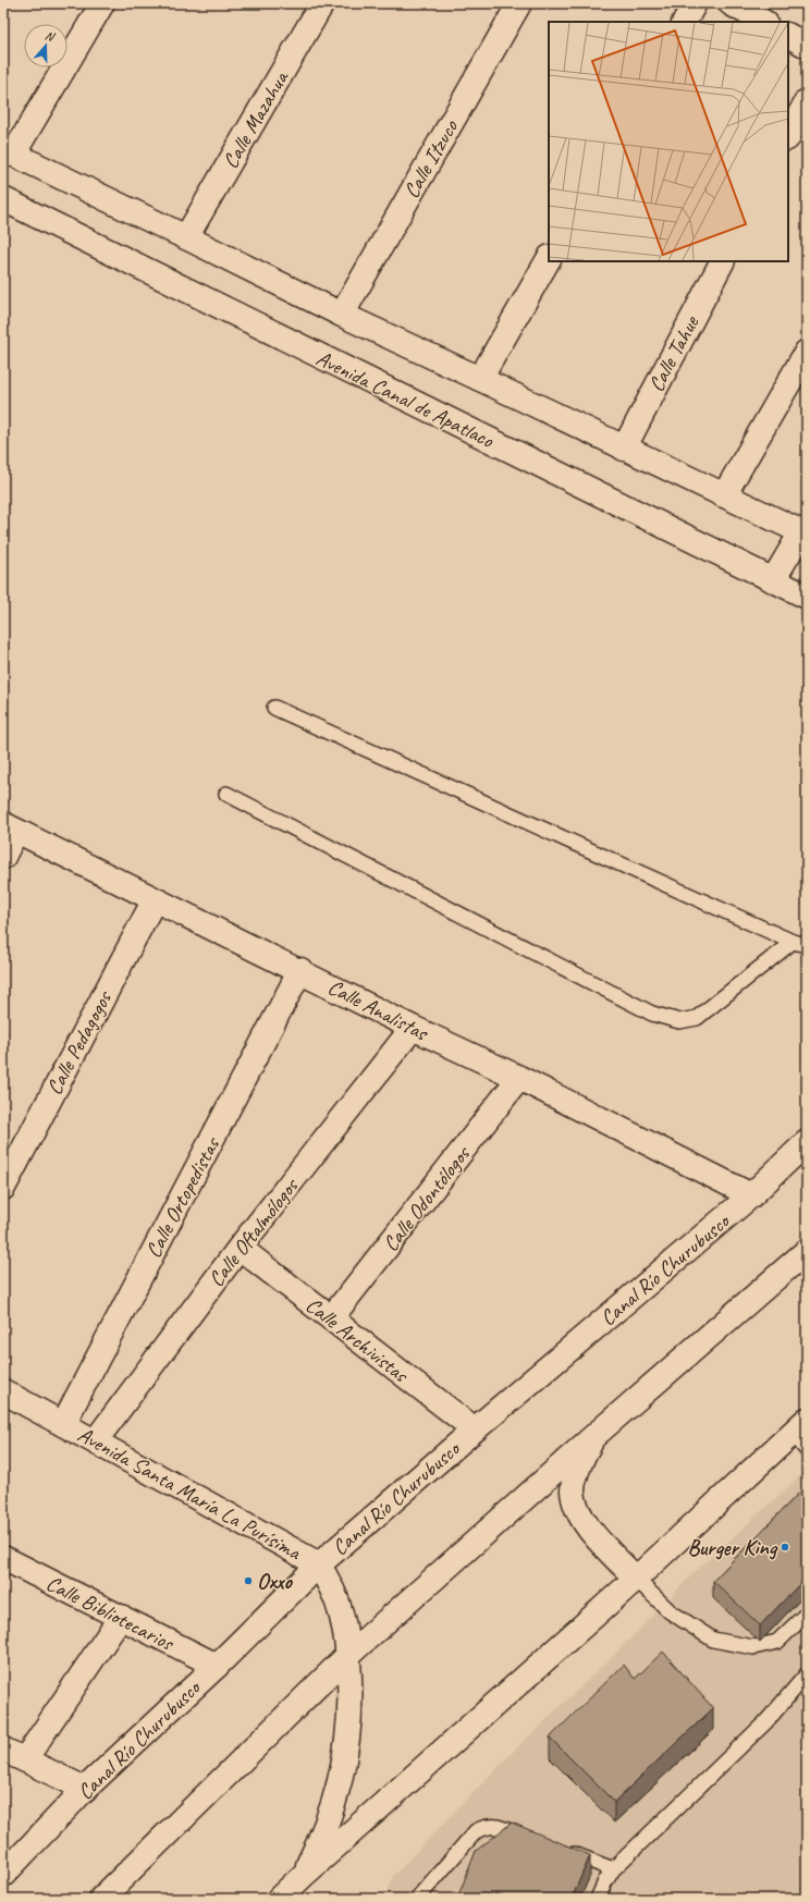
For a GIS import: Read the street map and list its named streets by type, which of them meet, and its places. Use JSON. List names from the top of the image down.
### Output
{
  "streets": {
    "street": [
      "Calle Mazahua",
      "Calle Itzuco",
      "Calle Tahue",
      "Avenida Canal de Apatlaco",
      "Calle Analistas",
      "Calle Pedagogos",
      "Calle Ortopedistas",
      "Calle Odontólogos",
      "Calle Oftalmólogos",
      "Canal Río Churubusco",
      "Calle Archivistas",
      "Avenida Santa María La Purísima",
      "Calle Bibliotecarios"
    ]
  },
  "crossings": [
    ["Calle Analistas", "Calle Pedagogos"],
    ["Calle Analistas", "Calle Ortopedistas"],
    ["Calle Analistas", "Calle Odontólogos"],
    ["Calle Analistas", "Calle Oftalmólogos"],
    ["Calle Analistas", "Canal Río Churubusco"],
    ["Calle Ortopedistas", "Avenida Santa María La Purísima"],
    ["Calle Odontólogos", "Calle Archivistas"],
    ["Calle Oftalmólogos", "Calle Archivistas"],
    ["Calle Oftalmólogos", "Avenida Santa María La Purísima"],
    ["Canal Río Churubusco", "Calle Archivistas"],
    ["Canal Río Churubusco", "Avenida Santa María La Purísima"],
    ["Canal Río Churubusco", "Calle Bibliotecarios"]
  ],
  "places": ["Burger King", "Oxxo"],
  "north": "top"
}
